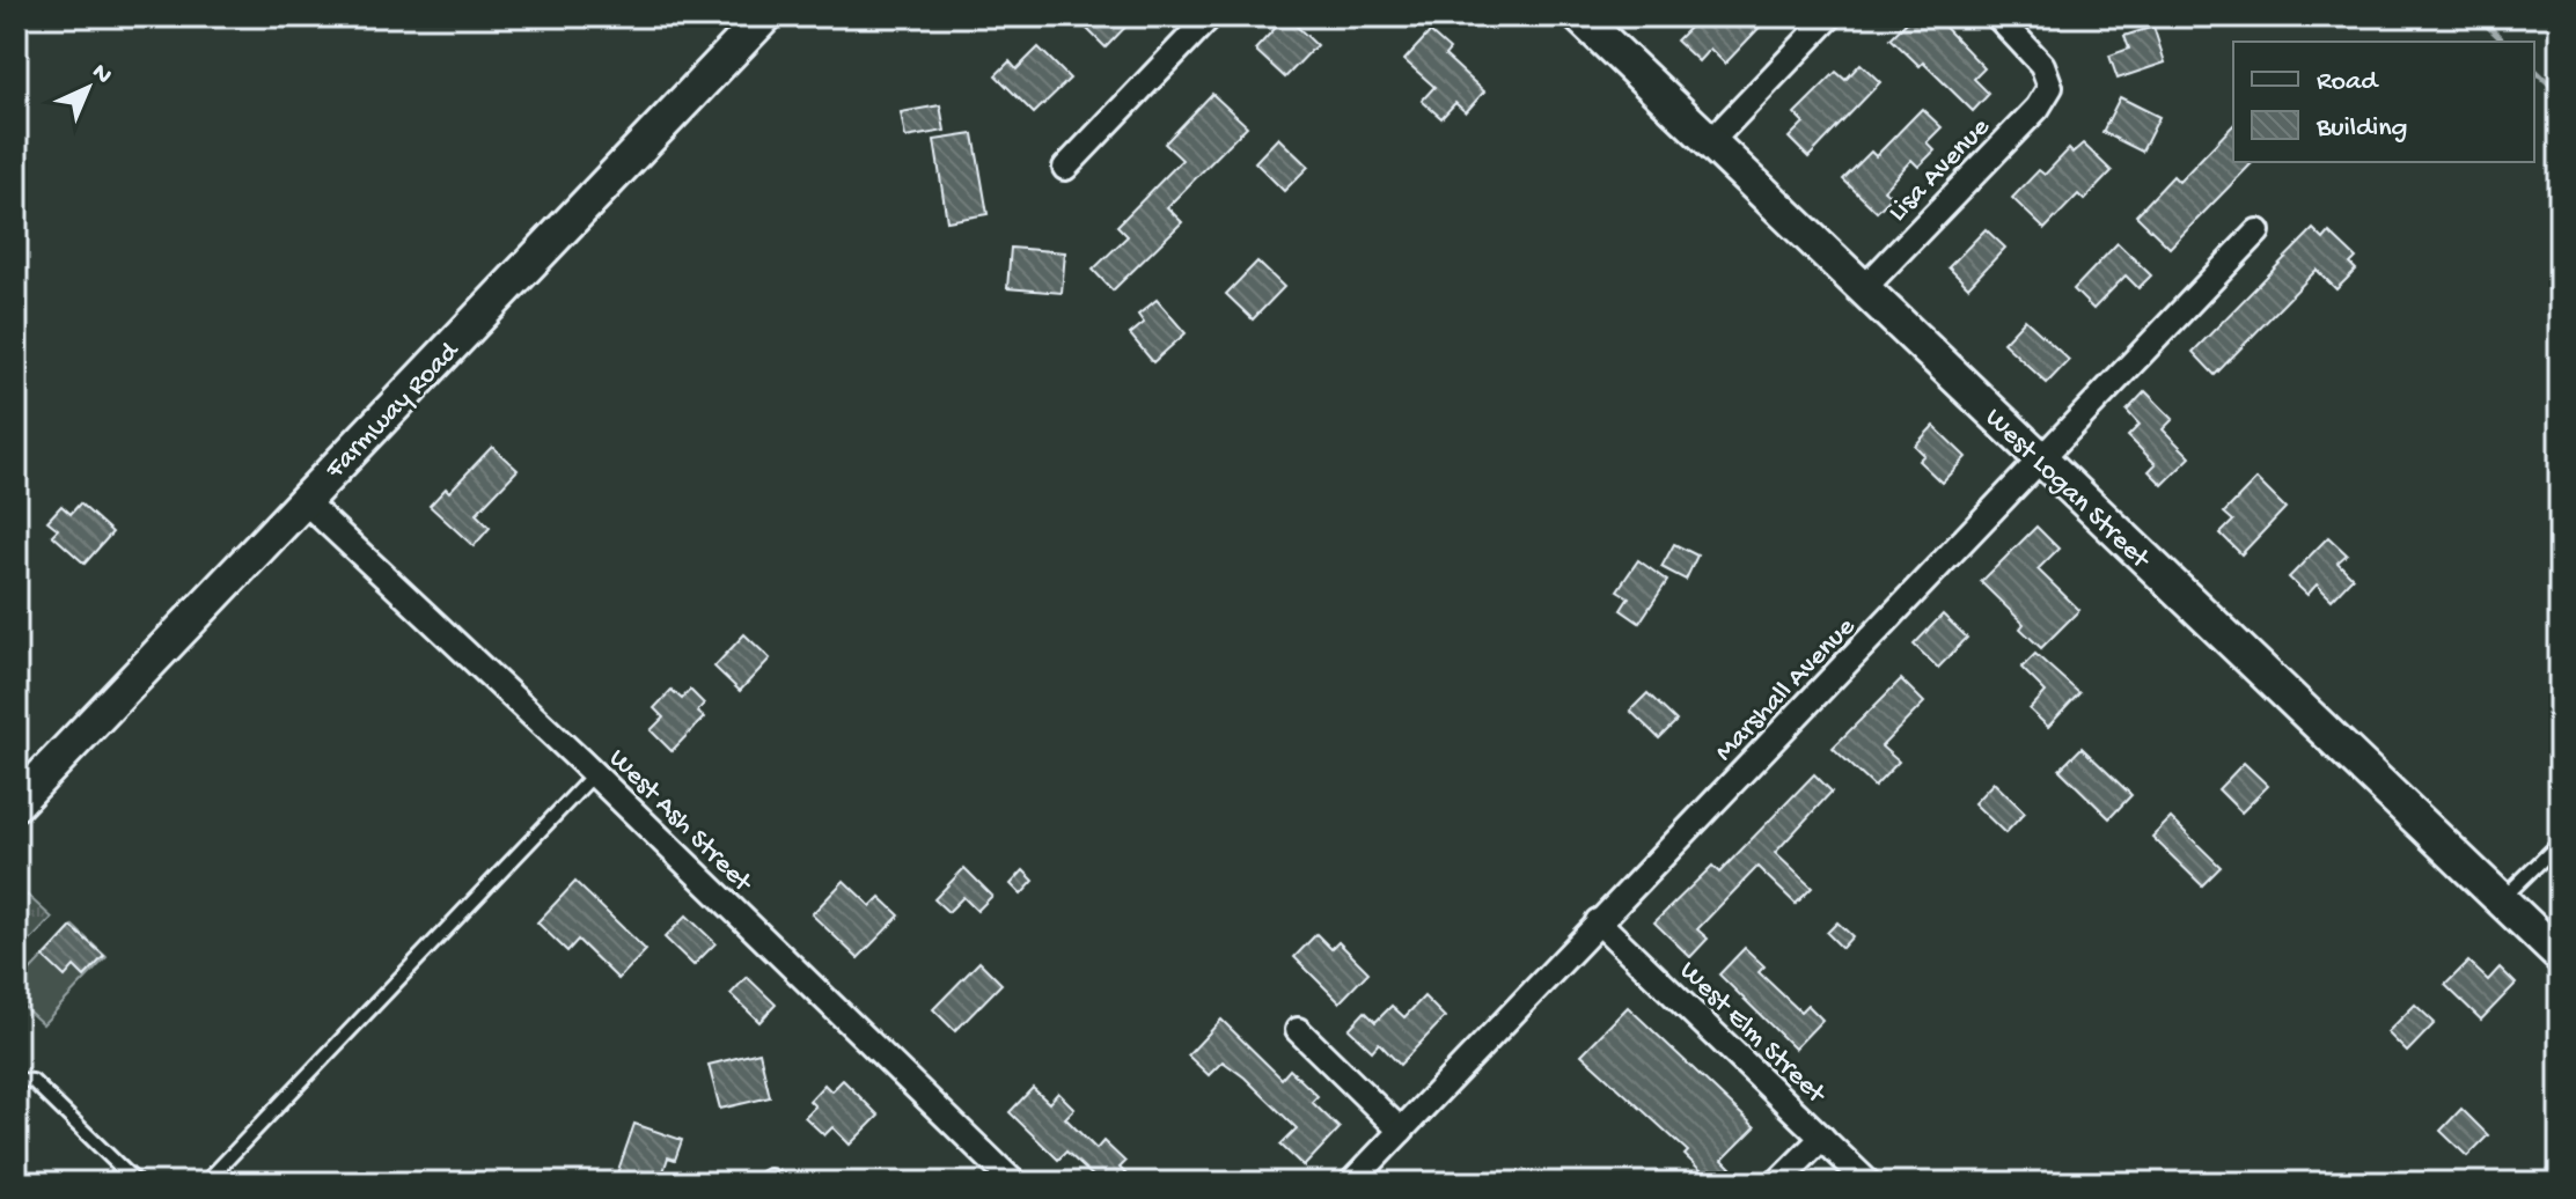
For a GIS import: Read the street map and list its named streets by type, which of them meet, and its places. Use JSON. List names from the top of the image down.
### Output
{
  "streets": {
    "street": [
      "Lisa Avenue",
      "Farmway Road",
      "West Logan Street",
      "Marshall Avenue",
      "West Ash Street",
      "West Elm Street"
    ]
  },
  "crossings": [
    ["Lisa Avenue", "West Logan Street"],
    ["Farmway Road", "West Ash Street"],
    ["West Logan Street", "Marshall Avenue"],
    ["Marshall Avenue", "West Elm Street"]
  ],
  "legend": ["Road", "Building"],
  "north": "top right"
}
